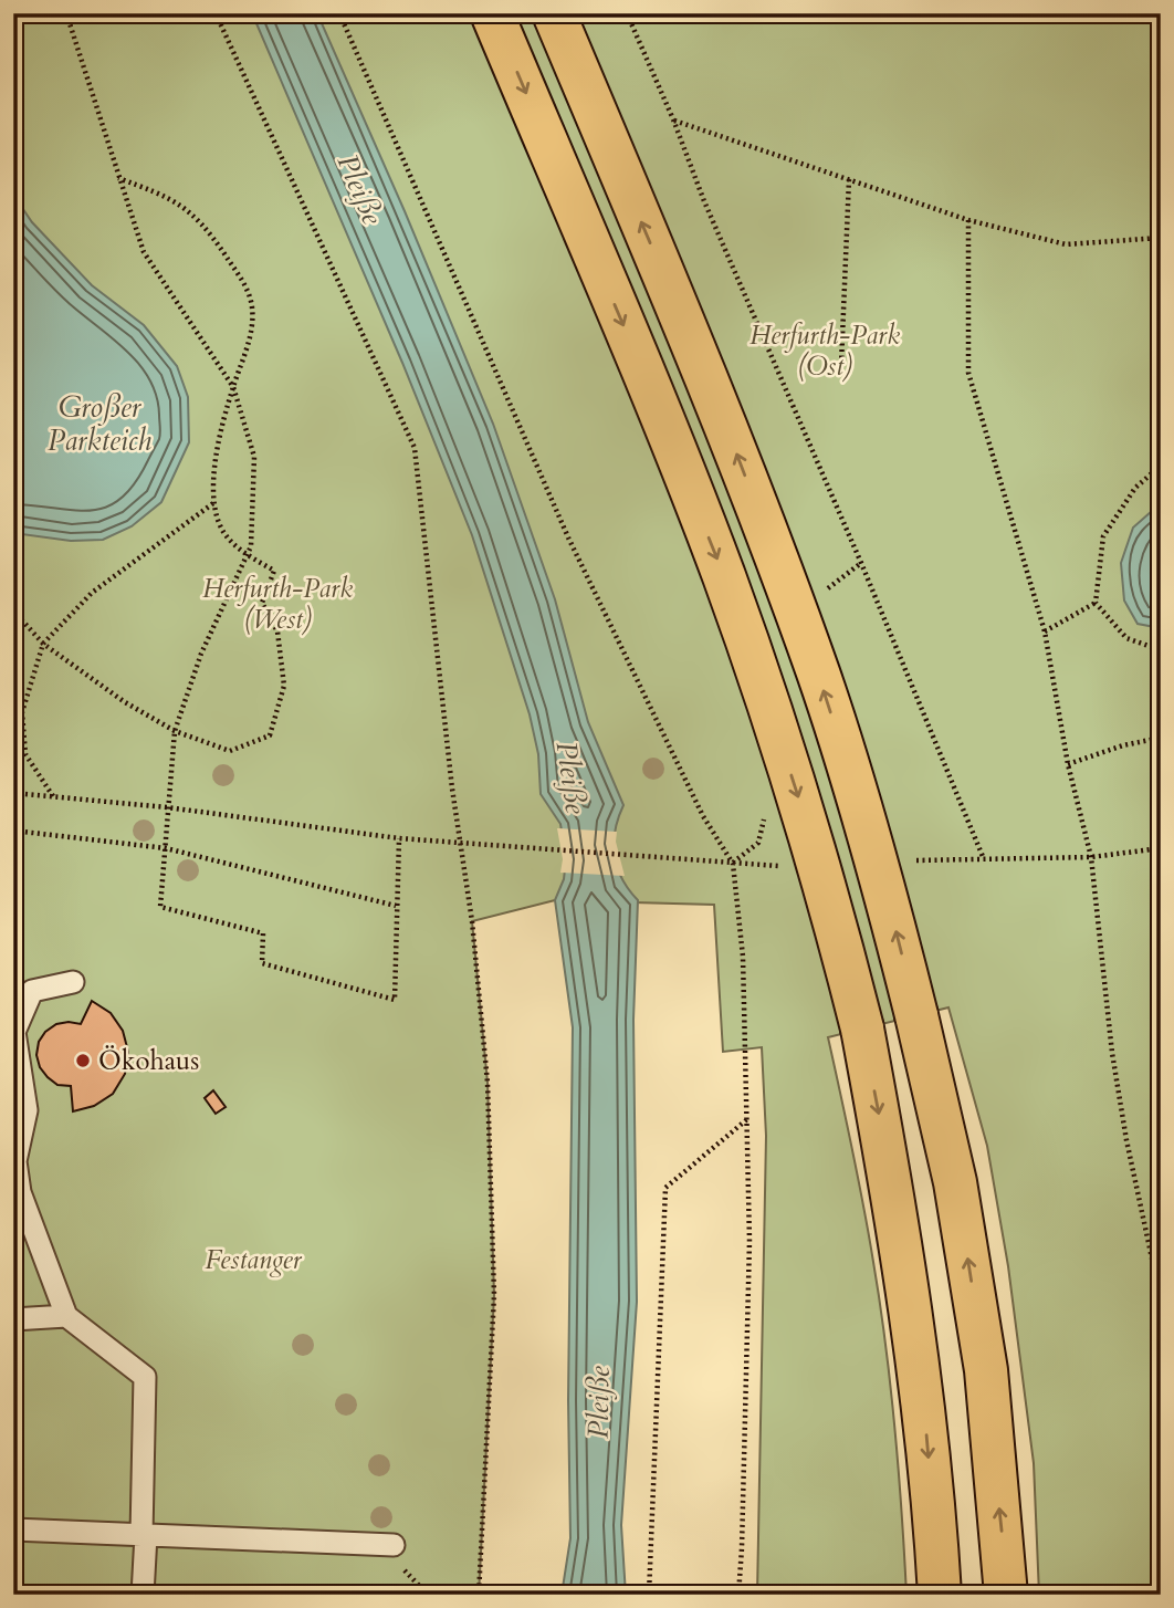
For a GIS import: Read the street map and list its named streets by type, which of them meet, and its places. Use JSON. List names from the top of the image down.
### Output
{
  "water": ["Pleiße", "Großer Parkteich"],
  "parks": ["Herfurth-Park (Ost)", "Herfurth-Park (West)", "Festanger"],
  "places": ["Ökohaus"]
}
